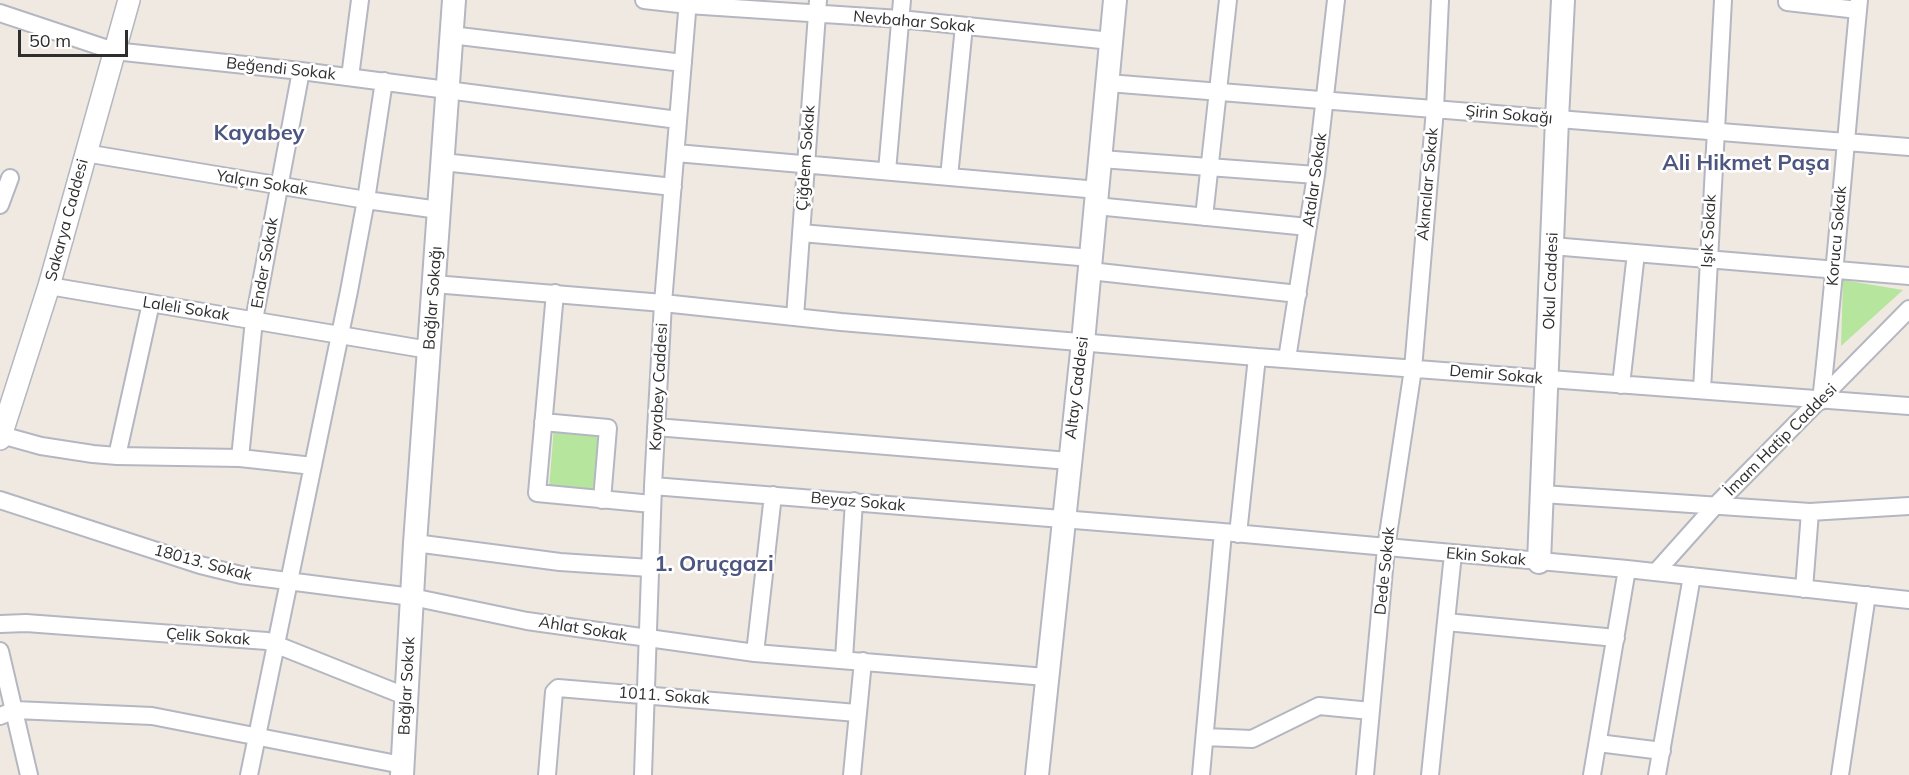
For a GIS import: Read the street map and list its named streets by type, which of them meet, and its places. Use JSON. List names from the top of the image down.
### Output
{
  "streets": {
    "main road": [
      "Okul Caddesi",
      "Bağlar Sokağı",
      "Altay Caddesi",
      "Bağlar Sokak"
    ],
    "street": [
      "Nevbahar Sokak",
      "Beğendi Sokak",
      "Şirin Sokağı",
      "Çiğdem Sokak",
      "Atalar Sokak",
      "Yalçın Sokak",
      "Akıncılar Sokak",
      "Sakarya Caddesi",
      "Işık Sokak",
      "Korucu Sokak",
      "Ender Sokak",
      "Laleli Sokak",
      "Demir Sokak",
      "Kayabey Caddesi",
      "İmam Hatip Caddesi",
      "Beyaz Sokak",
      "Ekin Sokak",
      "18013. Sokak",
      "Dede Sokak",
      "Ahlat Sokak",
      "Çelik Sokak",
      "1011. Sokak"
    ]
  },
  "crossings": [
    ["Nevbahar Sokak", "Çiğdem Sokak"],
    ["Nevbahar Sokak", "Kayabey Caddesi"],
    ["Nevbahar Sokak", "Altay Caddesi"],
    ["Beğendi Sokak", "Sakarya Caddesi"],
    ["Beğendi Sokak", "Ender Sokak"],
    ["Beğendi Sokak", "Bağlar Sokağı"],
    ["Beğendi Sokak", "Kayabey Caddesi"],
    ["Şirin Sokağı", "Atalar Sokak"],
    ["Şirin Sokağı", "Akıncılar Sokak"],
    ["Şirin Sokağı", "Işık Sokak"],
    ["Şirin Sokağı", "Korucu Sokak"],
    ["Şirin Sokağı", "Okul Caddesi"],
    ["Şirin Sokağı", "Altay Caddesi"],
    ["Çiğdem Sokak", "Demir Sokak"],
    ["Atalar Sokak", "Demir Sokak"],
    ["Yalçın Sokak", "Sakarya Caddesi"],
    ["Yalçın Sokak", "Ender Sokak"],
    ["Yalçın Sokak", "Bağlar Sokağı"],
    ["Akıncılar Sokak", "Demir Sokak"],
    ["Akıncılar Sokak", "Dede Sokak"],
    ["Sakarya Caddesi", "Laleli Sokak"],
    ["Işık Sokak", "Demir Sokak"],
    ["Korucu Sokak", "Demir Sokak"],
    ["Korucu Sokak", "İmam Hatip Caddesi"],
    ["Ender Sokak", "Laleli Sokak"],
    ["Okul Caddesi", "Demir Sokak"],
    ["Okul Caddesi", "Ekin Sokak"],
    ["Bağlar Sokağı", "Laleli Sokak"],
    ["Bağlar Sokağı", "Demir Sokak"],
    ["Bağlar Sokağı", "18013. Sokak"],
    ["Bağlar Sokağı", "Ahlat Sokak"],
    ["Bağlar Sokağı", "Bağlar Sokak"],
    ["Demir Sokak", "Kayabey Caddesi"],
    ["Demir Sokak", "Altay Caddesi"],
    ["Demir Sokak", "İmam Hatip Caddesi"],
    ["Demir Sokak", "Dede Sokak"],
    ["Kayabey Caddesi", "Beyaz Sokak"],
    ["Kayabey Caddesi", "Ahlat Sokak"],
    ["Kayabey Caddesi", "1011. Sokak"],
    ["Altay Caddesi", "Beyaz Sokak"],
    ["Altay Caddesi", "Ekin Sokak"],
    ["Altay Caddesi", "Ahlat Sokak"],
    ["İmam Hatip Caddesi", "Ekin Sokak"],
    ["Beyaz Sokak", "Ekin Sokak"],
    ["Ekin Sokak", "Dede Sokak"],
    ["18013. Sokak", "Ahlat Sokak"],
    ["18013. Sokak", "Bağlar Sokak"],
    ["Ahlat Sokak", "Bağlar Sokak"],
    ["Çelik Sokak", "Bağlar Sokak"]
  ],
  "districts": ["Kayabey", "Ali Hikmet Paşa", "1. Oruçgazi"],
  "scale_bar": "50 m"
}
